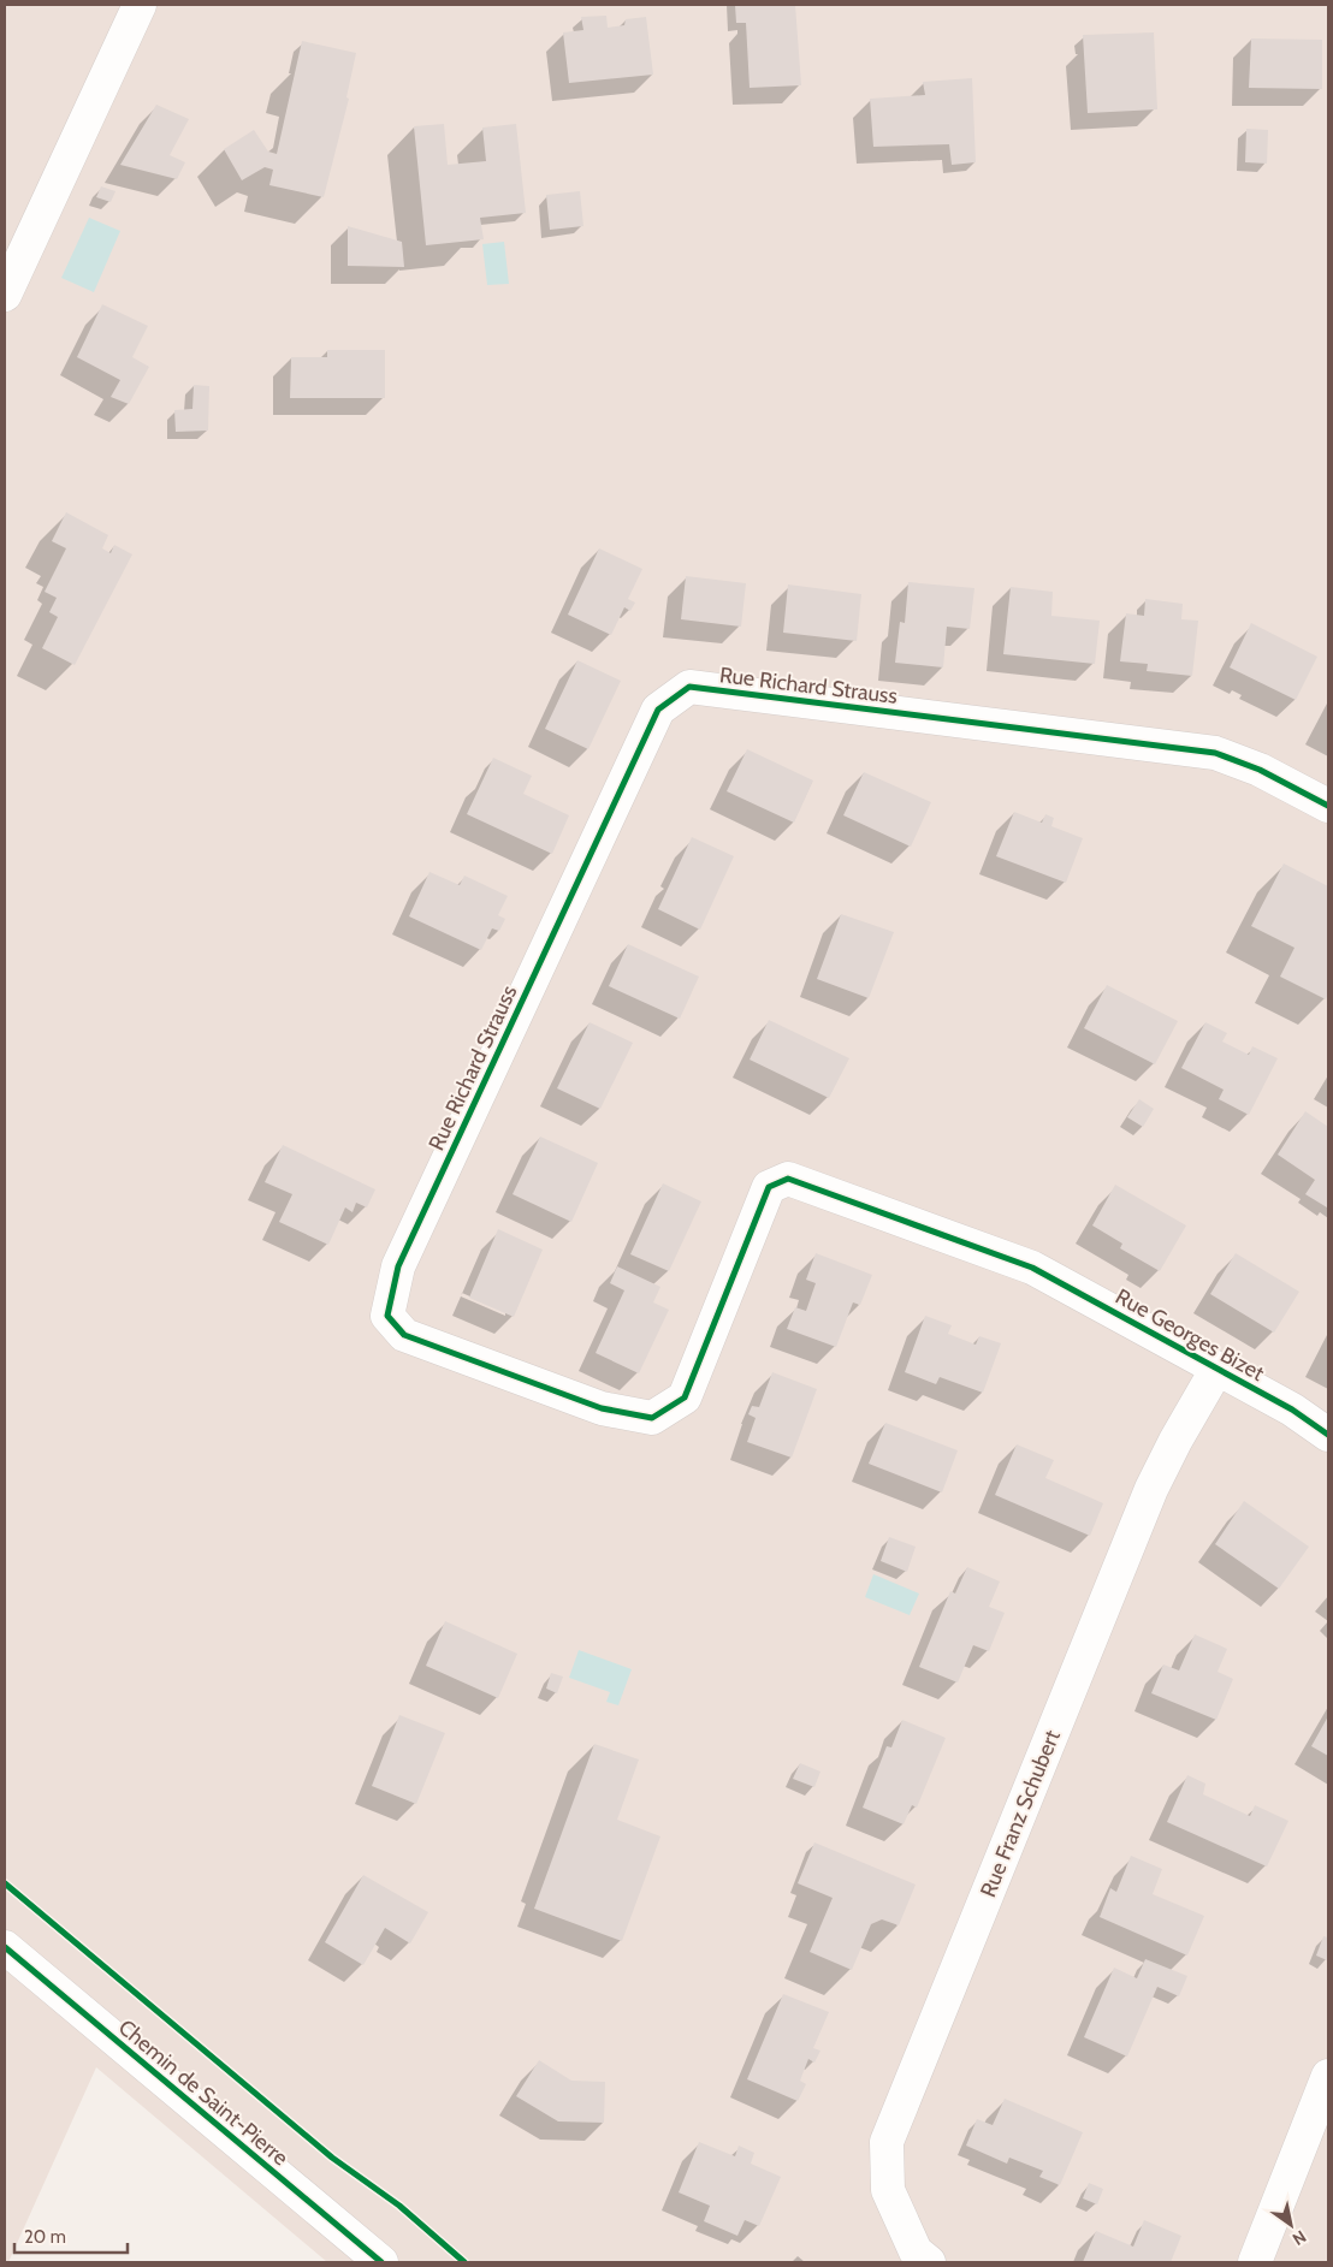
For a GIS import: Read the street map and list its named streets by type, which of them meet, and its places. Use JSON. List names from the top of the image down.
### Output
{
  "streets": {
    "street": [
      "Rue Richard Strauss",
      "Rue Georges Bizet",
      "Rue Franz Schubert",
      "Chemin de Saint-Pierre"
    ]
  },
  "crossings": [
    ["Rue Richard Strauss", "Rue Georges Bizet"],
    ["Rue Georges Bizet", "Rue Franz Schubert"]
  ],
  "scale_bar": "20 m",
  "north": "bottom right"
}
